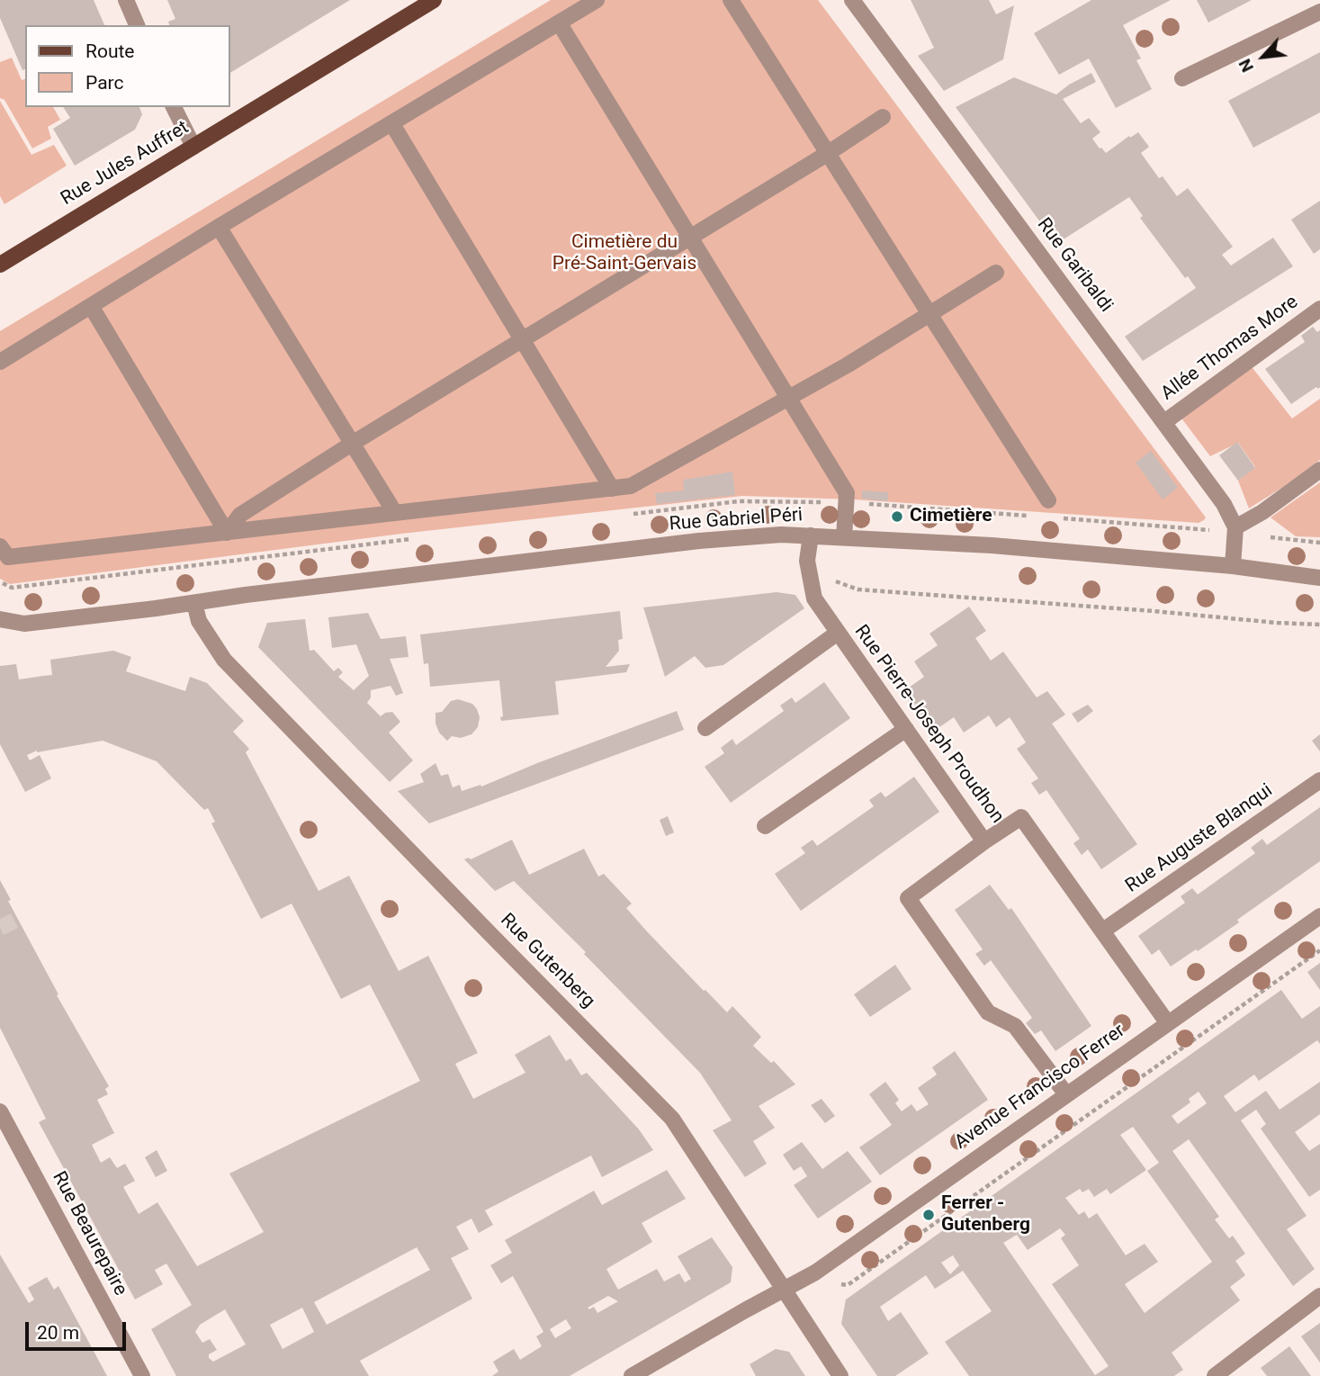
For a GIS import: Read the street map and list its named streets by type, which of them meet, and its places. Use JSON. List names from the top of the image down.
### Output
{
  "streets": {
    "main road": ["Rue Jules Auffret"],
    "street": [
      "Rue Garibaldi",
      "Allée Thomas More",
      "Rue Gabriel Péri",
      "Rue Pierre-Joseph Proudhon",
      "Rue Auguste Blanqui",
      "Rue Gutenberg",
      "Avenue Francisco Ferrer",
      "Rue Beaurepaire"
    ]
  },
  "crossings": [
    ["Rue Garibaldi", "Allée Thomas More"],
    ["Rue Gabriel Péri", "Rue Pierre-Joseph Proudhon"],
    ["Rue Gabriel Péri", "Rue Gutenberg"],
    ["Rue Pierre-Joseph Proudhon", "Rue Auguste Blanqui"],
    ["Rue Pierre-Joseph Proudhon", "Avenue Francisco Ferrer"],
    ["Rue Gutenberg", "Avenue Francisco Ferrer"]
  ],
  "parks": ["Cimetière du Pré-Saint-Gervais"],
  "places": ["Cimetière", "Ferrer - Gutenberg"],
  "legend": ["Route", "Parc"],
  "scale_bar": "20 m",
  "north": "bottom left"
}
